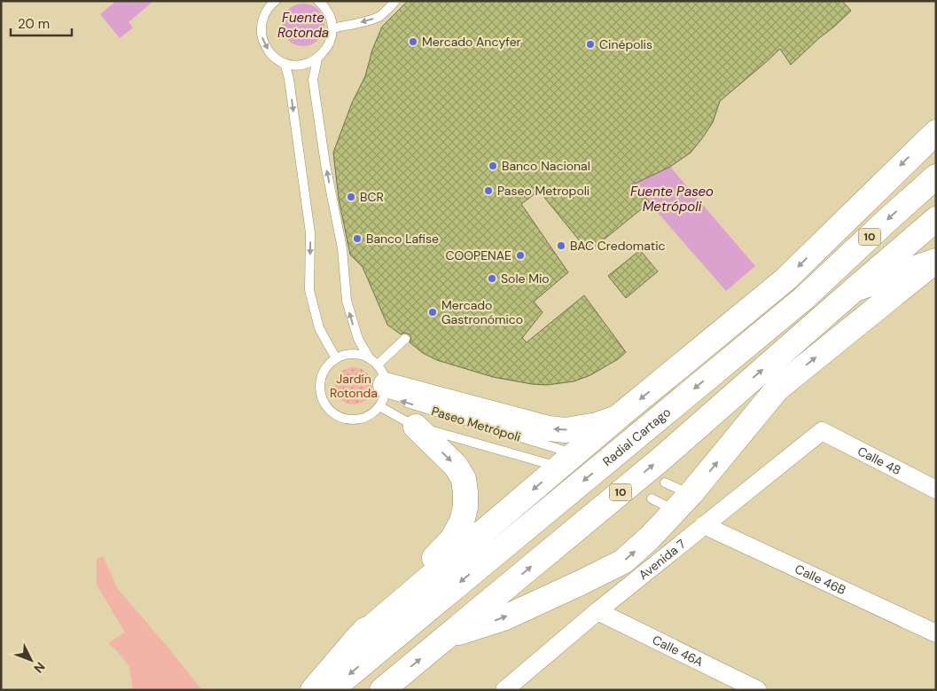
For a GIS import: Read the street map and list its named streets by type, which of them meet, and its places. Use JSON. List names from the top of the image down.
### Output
{
  "streets": {
    "main road": ["10", "Radial Cartago"],
    "street": [
      "Calle 48",
      "Avenida 7",
      "Calle 46B",
      "Calle 46A"
    ],
    "lane": ["Paseo Metrópoli"]
  },
  "crossings": [
    ["Calle 48", "Avenida 7"],
    ["Avenida 7", "Calle 46B"],
    ["Avenida 7", "Calle 46A"]
  ],
  "water": ["Fuente Rotonda", "Fuente Paseo Metrópoli"],
  "parks": ["Jardín Rotonda"],
  "places": [
    "Mercado Ancyfer",
    "Cinépolis",
    "Banco Nacional",
    "Paseo Metropoli",
    "BCR",
    "Banco Lafise",
    "BAC Credomatic",
    "COOPENAE",
    "Sole Mio",
    "Mercado Gastronómico"
  ],
  "scale_bar": "20 m",
  "north": "bottom right"
}
